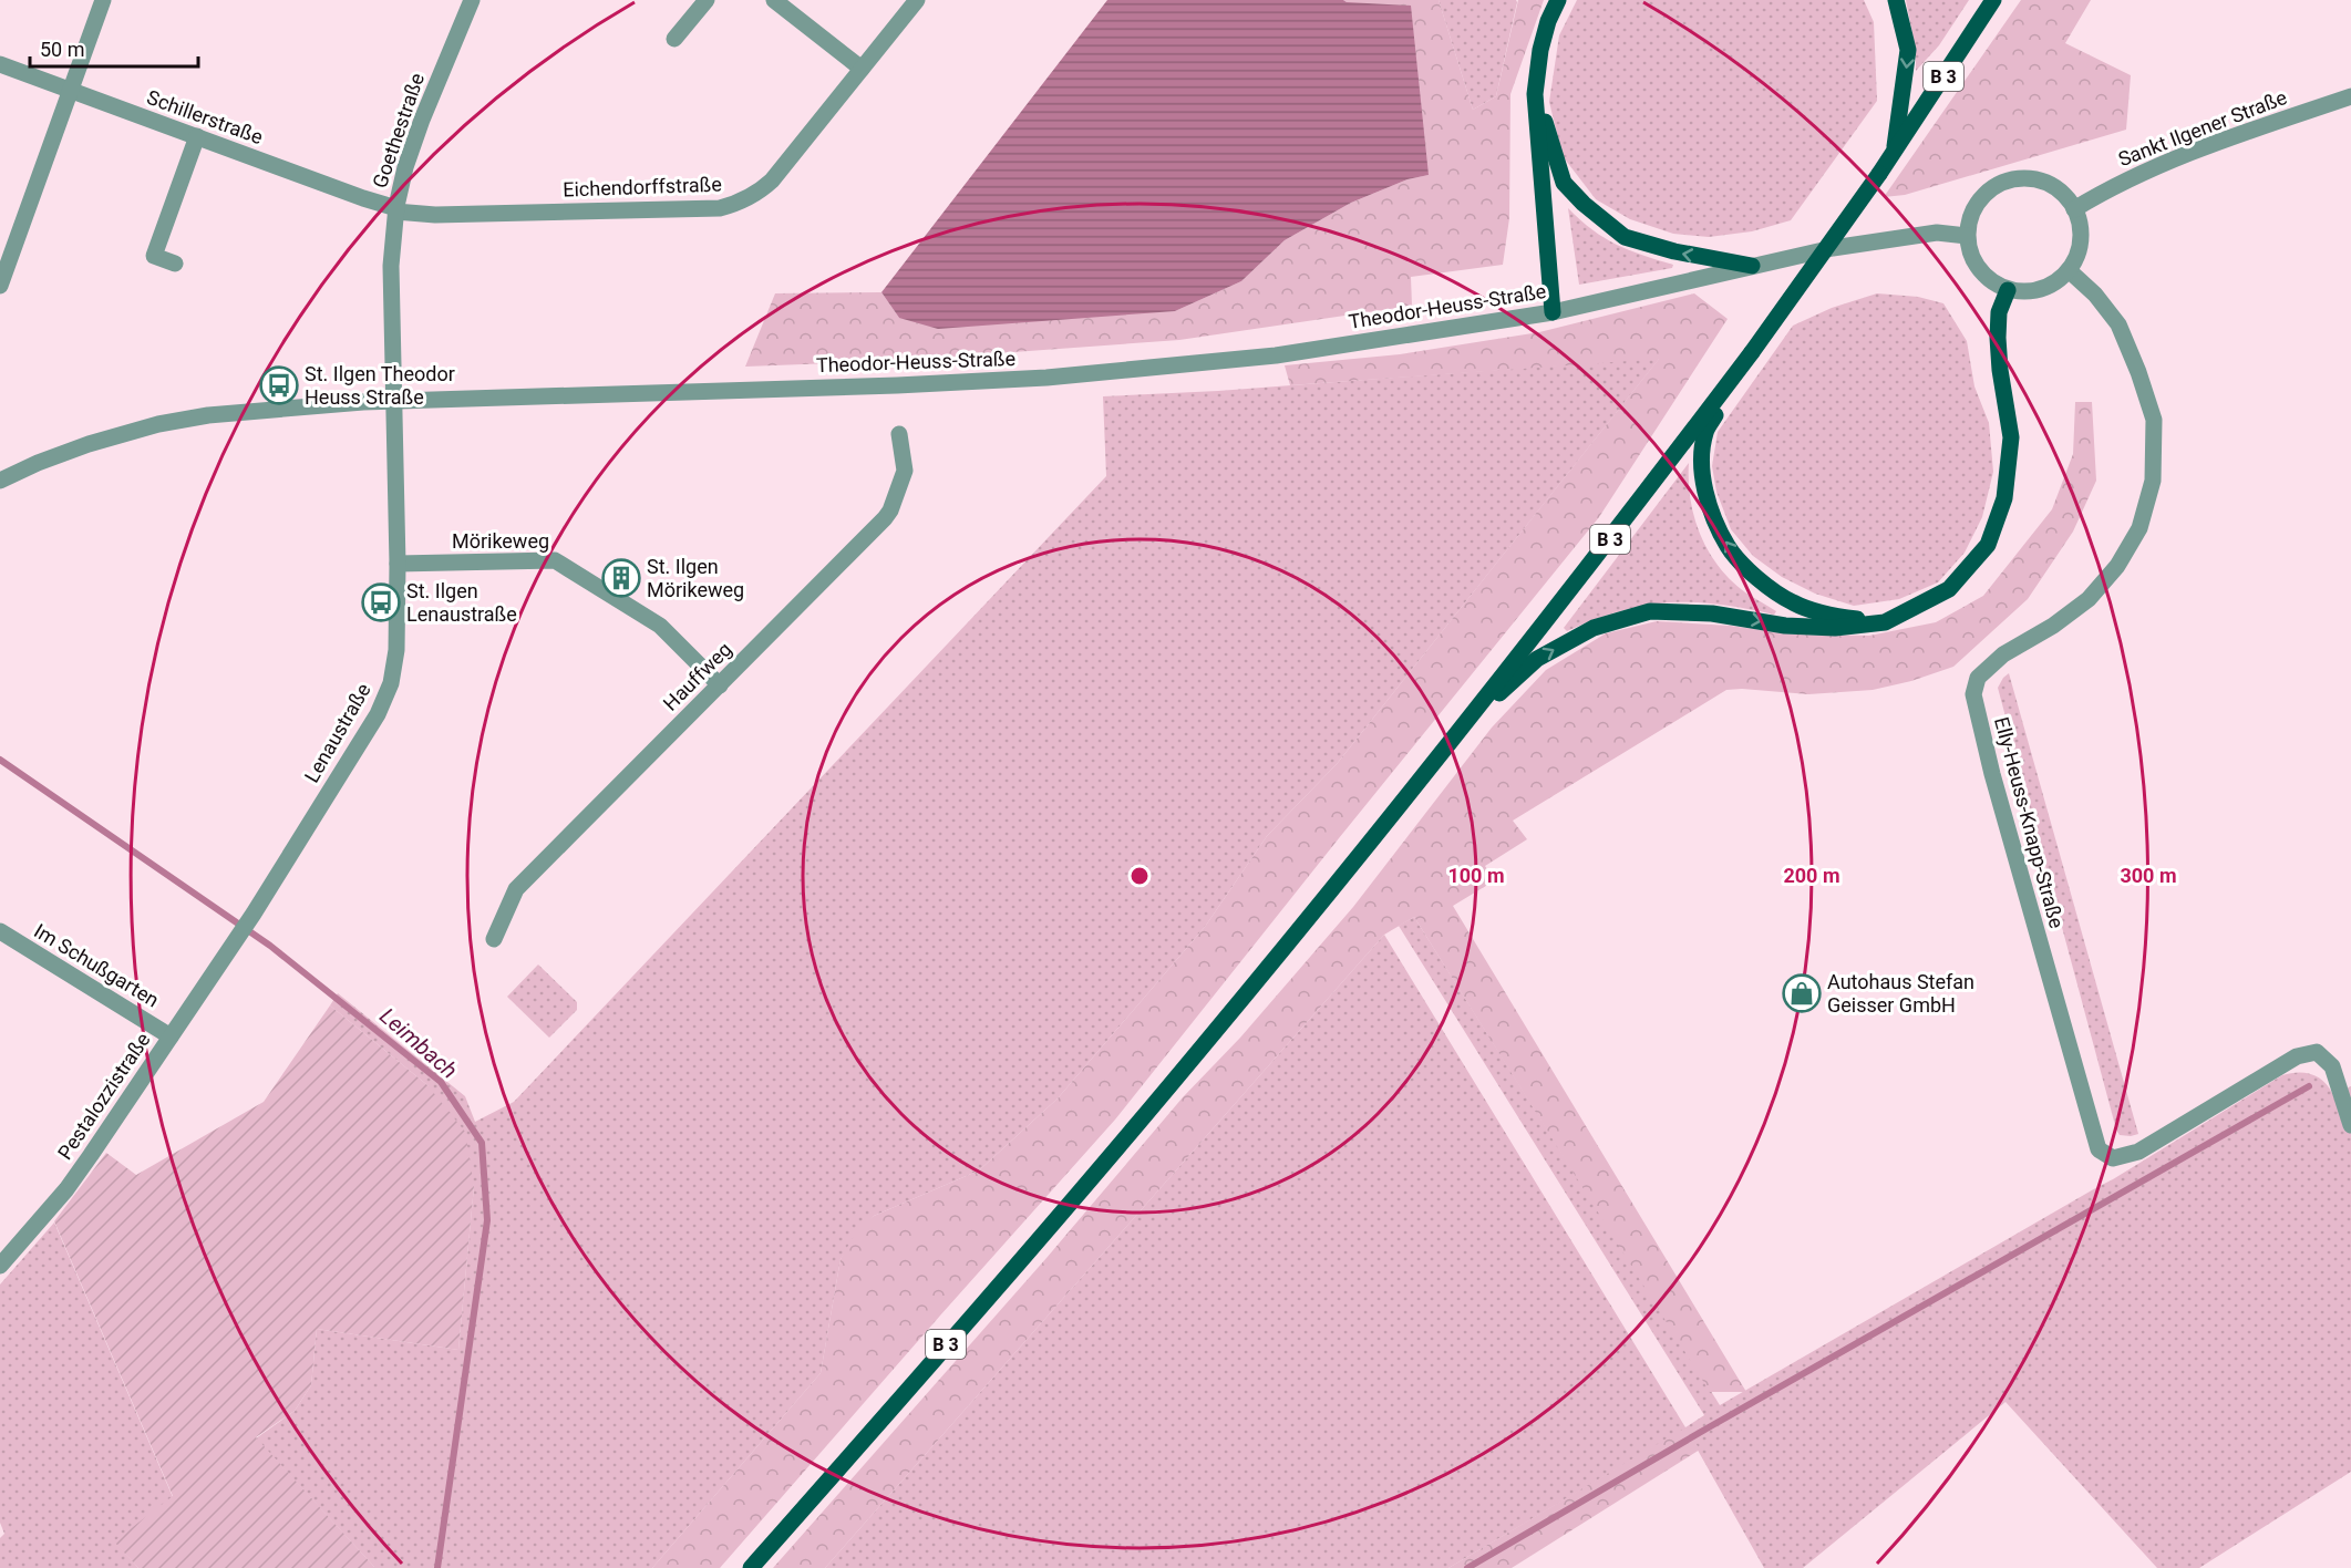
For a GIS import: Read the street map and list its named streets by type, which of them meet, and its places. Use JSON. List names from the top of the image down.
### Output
{
  "streets": {
    "main road": ["B 3"],
    "street": [
      "Schillerstraße",
      "Sankt Ilgener Straße",
      "Goethestraße",
      "Eichendorffstraße",
      "Theodor-Heuss-Straße",
      "Mörikeweg",
      "Hauffweg",
      "Lenaustraße",
      "Elly-Heuss-Knapp-Straße",
      "Im Schußgarten",
      "Pestalozzistraße"
    ]
  },
  "crossings": [
    ["Schillerstraße", "Goethestraße"],
    ["Schillerstraße", "Eichendorffstraße"],
    ["Sankt Ilgener Straße", "Theodor-Heuss-Straße"],
    ["Sankt Ilgener Straße", "Elly-Heuss-Knapp-Straße"],
    ["Goethestraße", "Eichendorffstraße"],
    ["Goethestraße", "Theodor-Heuss-Straße"],
    ["Goethestraße", "Lenaustraße"],
    ["Theodor-Heuss-Straße", "Lenaustraße"],
    ["Theodor-Heuss-Straße", "Elly-Heuss-Knapp-Straße"],
    ["Mörikeweg", "Hauffweg"],
    ["Mörikeweg", "Lenaustraße"],
    ["Lenaustraße", "Pestalozzistraße"],
    ["Im Schußgarten", "Pestalozzistraße"]
  ],
  "water": ["Leimbach"],
  "places": {
    "bus stop": ["St. Ilgen Theodor Heuss Straße", "St. Ilgen Lenaustraße"],
    "building": ["St. Ilgen Mörikeweg"],
    "shop": ["Autohaus Stefan Geisser GmbH"]
  },
  "scale_bar": "50 m",
  "rings": ["100 m", "200 m", "300 m"]
}
